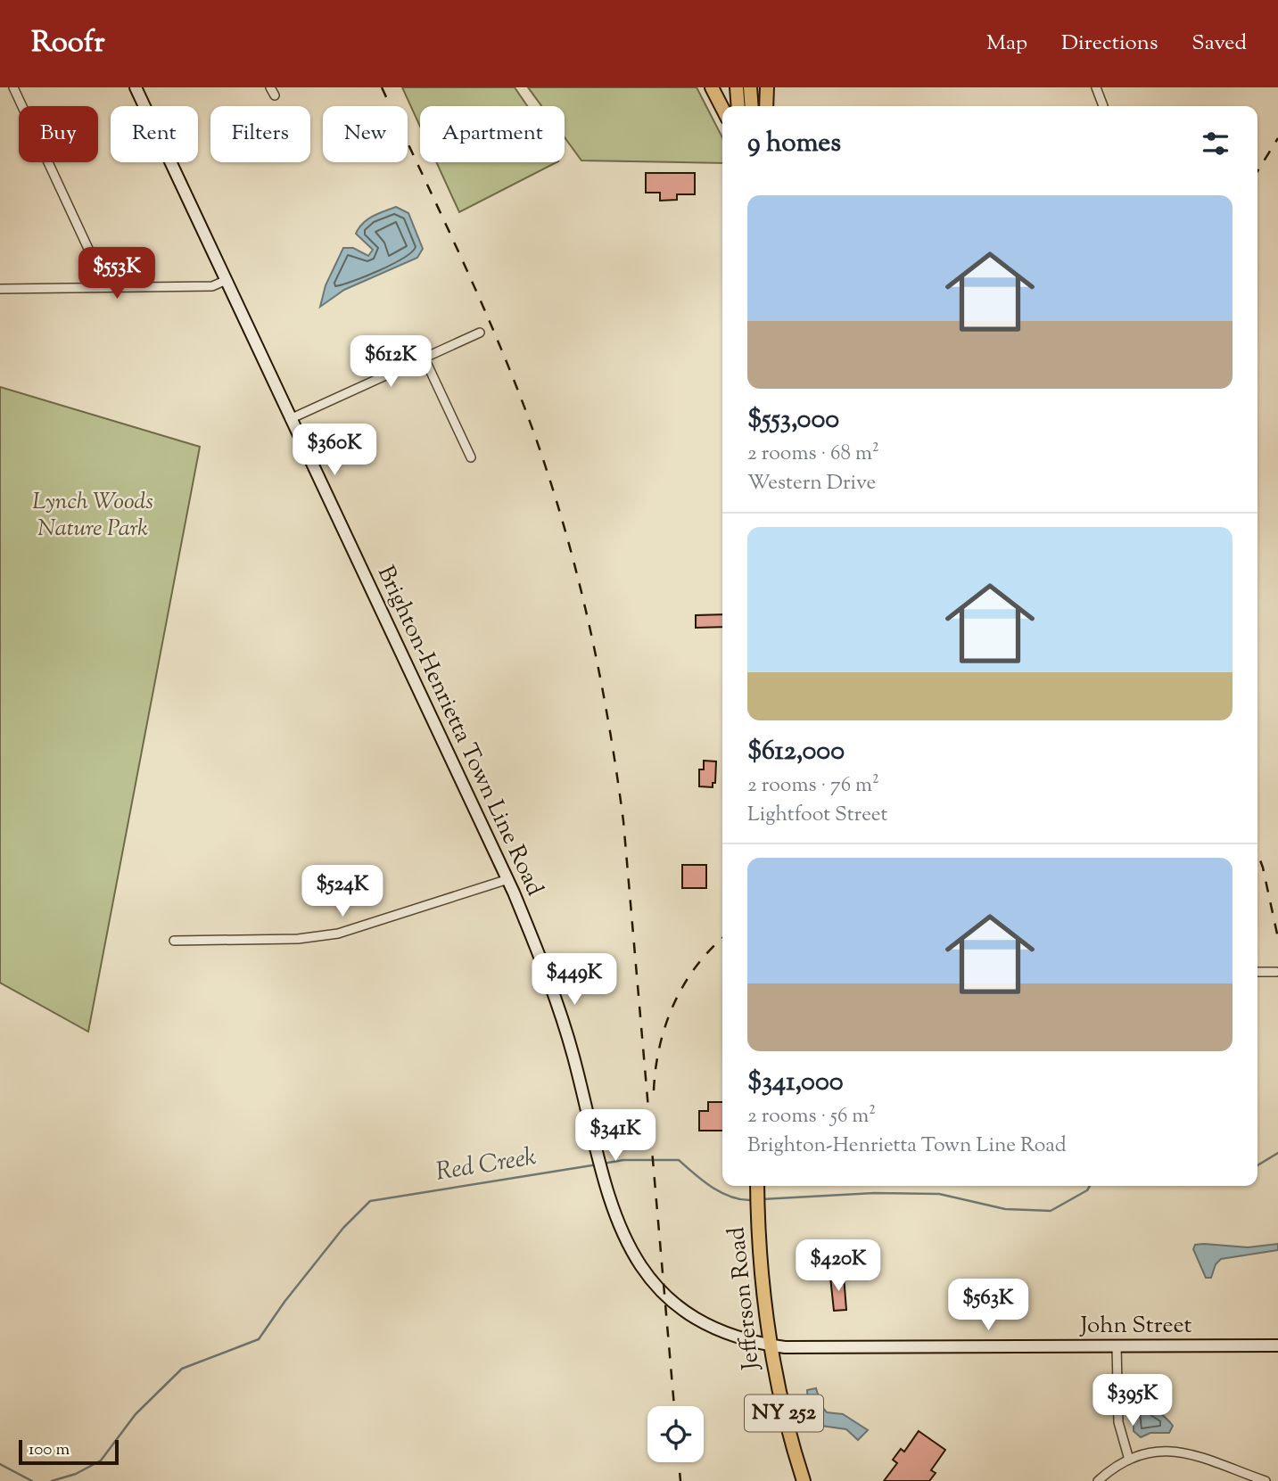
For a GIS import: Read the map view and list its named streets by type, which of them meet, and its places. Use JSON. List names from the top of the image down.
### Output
{
  "streets": {
    "main road": ["Jefferson Road", "NY 252"],
    "street": ["Brighton-Henrietta Town Line Road", "John Street"]
  },
  "crossings": [
    ["Brighton-Henrietta Town Line Road", "Jefferson Road"],
    ["Brighton-Henrietta Town Line Road", "John Street"],
    ["Jefferson Road", "John Street"]
  ],
  "water": ["Red Creek"],
  "parks": ["Lynch Woods Nature Park"],
  "scale_bar": "100 m",
  "page": {
    "header": "Roofr",
    "nav": ["Map", "Directions", "Saved"],
    "chip": [
      "Buy",
      "Rent",
      "Filters",
      "New",
      "Apartment"
    ],
    "heading": "9 homes",
    "list": [
      {
        "name": "$553,000",
        "note": "2 rooms · 68 m² · Western Drive"
      },
      {
        "name": "$612,000",
        "note": "2 rooms · 76 m² · Lightfoot Street"
      },
      {
        "name": "$341,000",
        "note": "2 rooms · 56 m² · Brighton-Henrietta Town Line Road"
      }
    ],
    "price": [
      "$553K",
      "$612K",
      "$360K",
      "$524K",
      "$449K",
      "$341K",
      "$420K",
      "$563K",
      "$395K"
    ],
    "scale": "100 m"
  }
}
